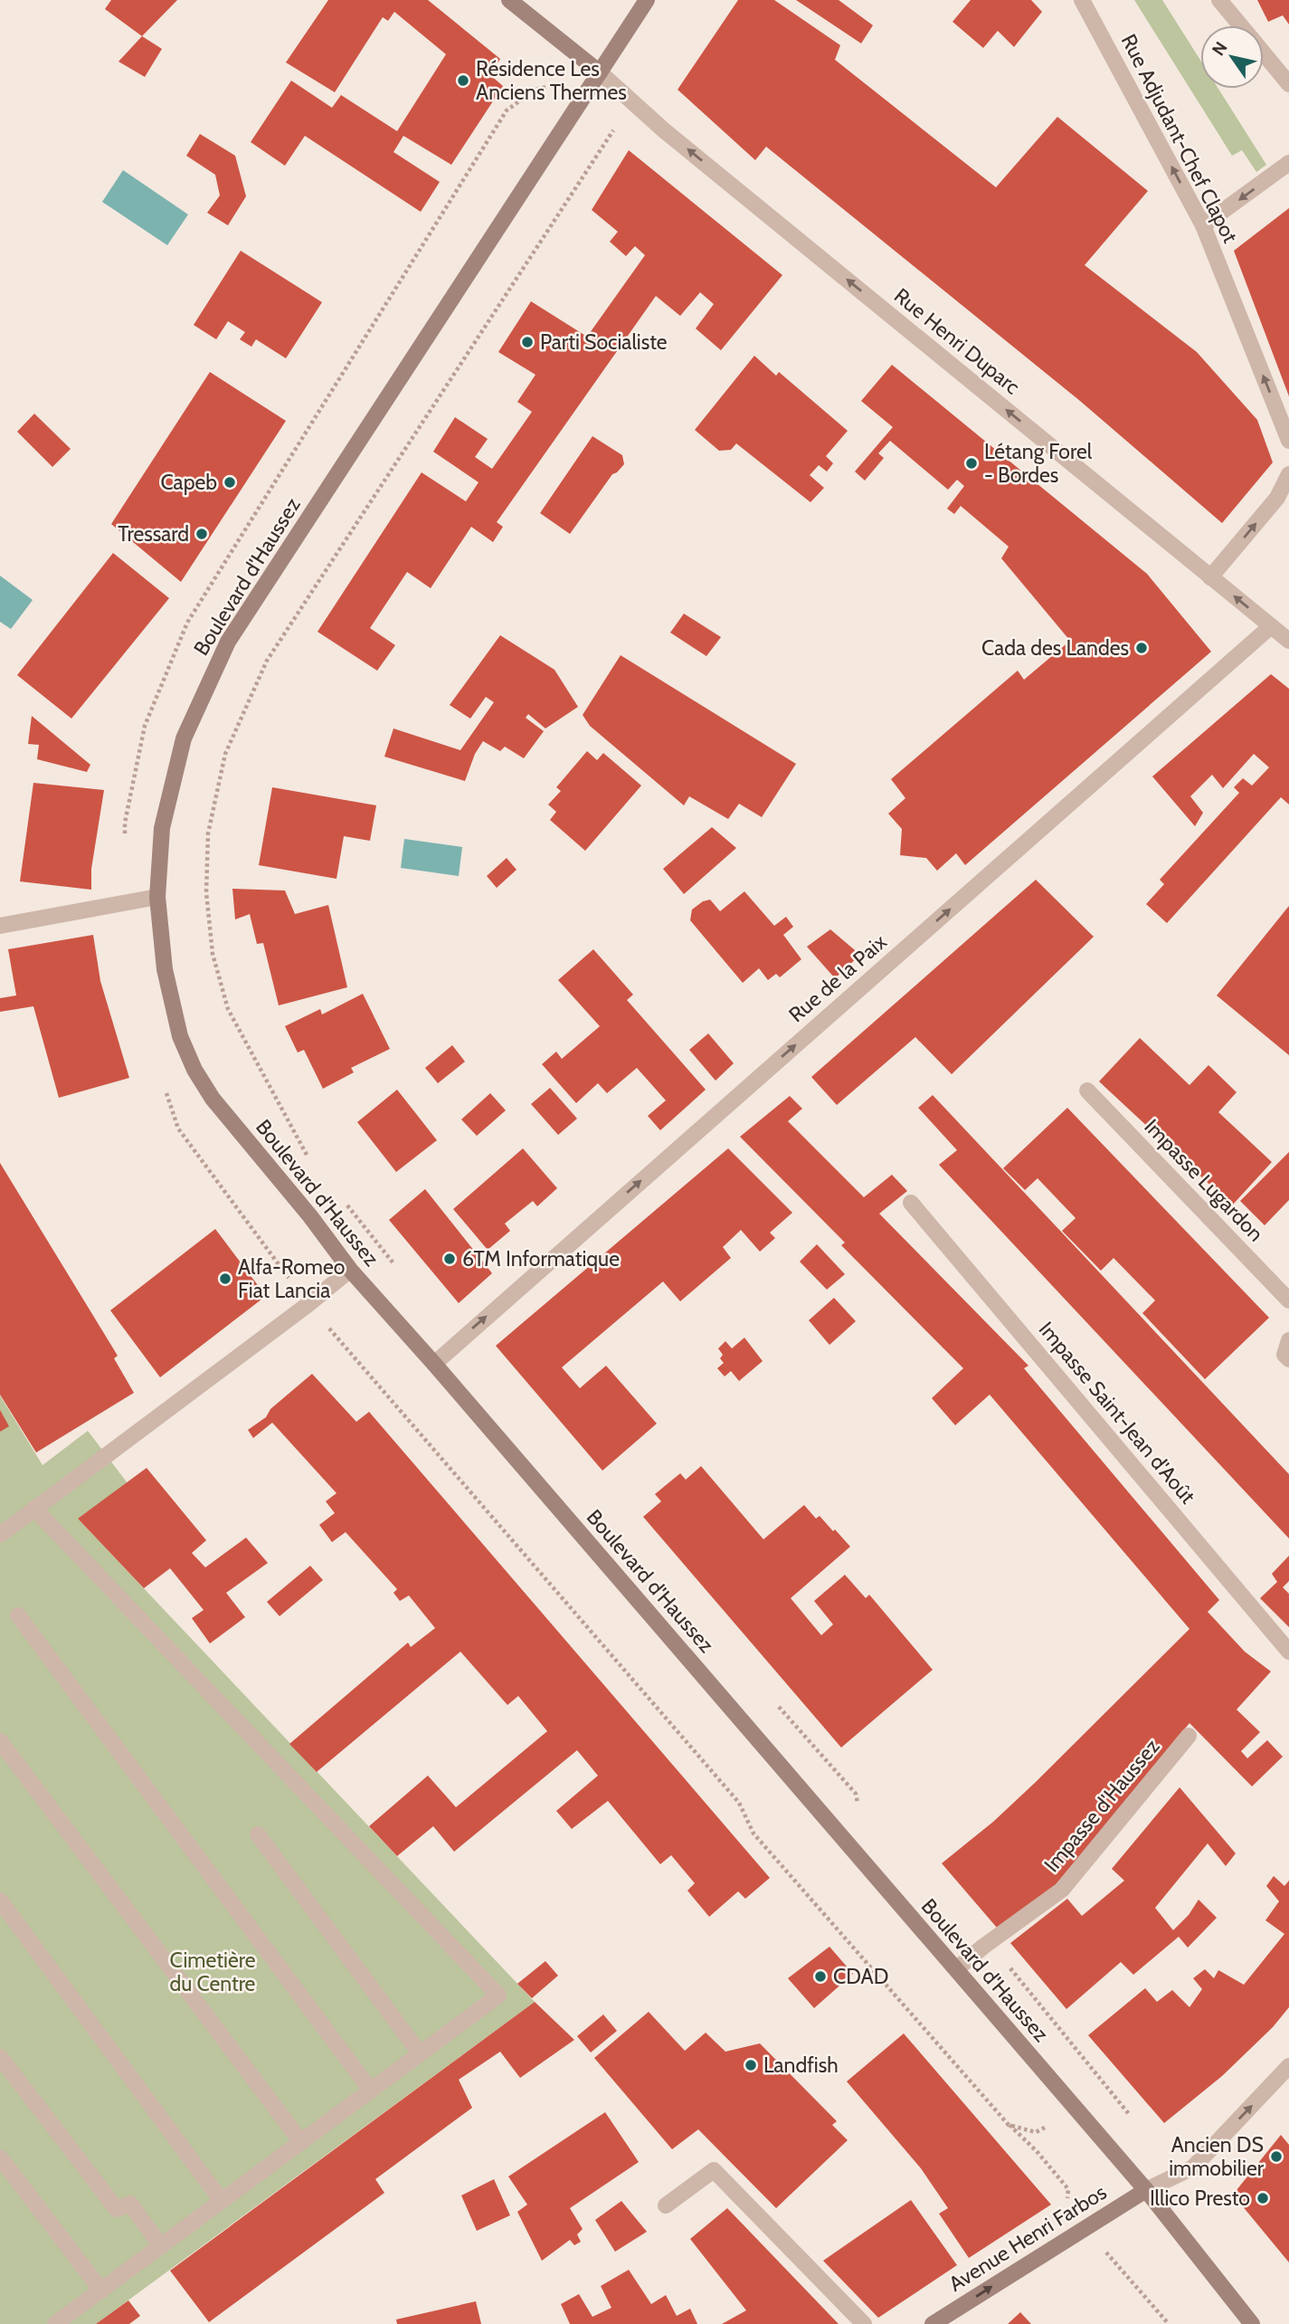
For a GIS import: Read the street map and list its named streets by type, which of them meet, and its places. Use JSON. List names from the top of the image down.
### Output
{
  "streets": {
    "main road": ["Boulevard d'Haussez", "Avenue Henri Farbos"],
    "street": [
      "Rue Adjudant-Chef Clapot",
      "Rue Henri Duparc",
      "Rue de la Paix",
      "Impasse Lugardon",
      "Impasse Saint-Jean d'Août",
      "Impasse d'Haussez"
    ]
  },
  "crossings": [
    ["Rue Henri Duparc", "Boulevard d'Haussez"],
    ["Rue Henri Duparc", "Rue de la Paix"],
    ["Boulevard d'Haussez", "Rue de la Paix"],
    ["Boulevard d'Haussez", "Impasse d'Haussez"],
    ["Boulevard d'Haussez", "Avenue Henri Farbos"]
  ],
  "one_way": [
    "Rue Adjudant-Chef Clapot",
    "Rue Henri Duparc",
    "Rue de la Paix",
    "Avenue Henri Farbos"
  ],
  "parks": ["Cimetière du Centre"],
  "places": [
    "Résidence Les Anciens Thermes",
    "Parti Socialiste",
    "Létang Forel - Bordes",
    "Capeb",
    "Tressard",
    "Cada des Landes",
    "6TM Informatique",
    "Alfa-Romeo Fiat Lancia",
    "CDAD",
    "Landfish",
    "Ancien DS immobilier",
    "Illico Presto"
  ],
  "north": "top left"
}
